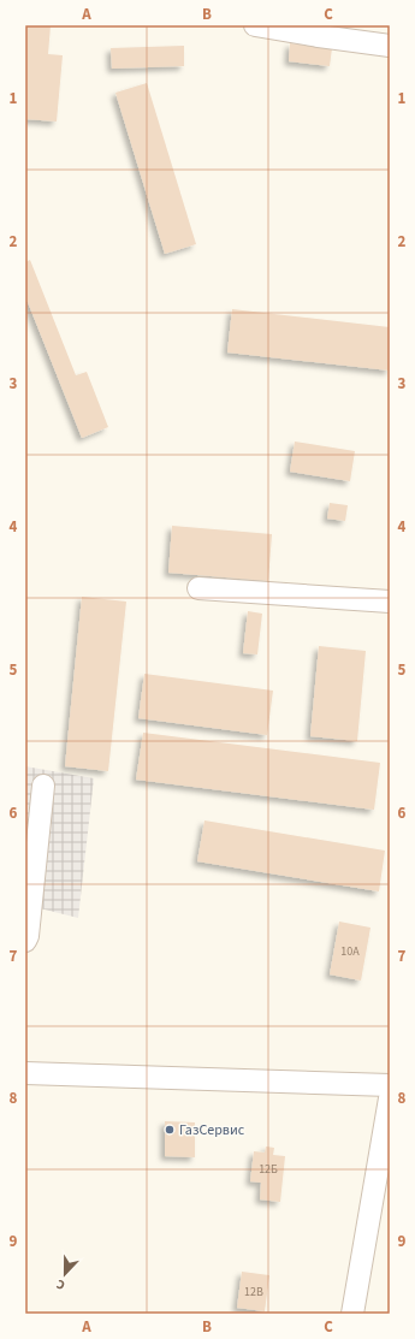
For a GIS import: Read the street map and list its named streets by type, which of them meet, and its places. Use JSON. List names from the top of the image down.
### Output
{
  "places": ["ГазСервис"],
  "house_numbers": ["10А", "12Б", "12В"],
  "north": "bottom",
  "grid": {
    "columns": ["A", "B", "C"],
    "rows": [
      "1",
      "2",
      "3",
      "4",
      "5",
      "6",
      "7",
      "8",
      "9"
    ]
  }
}
